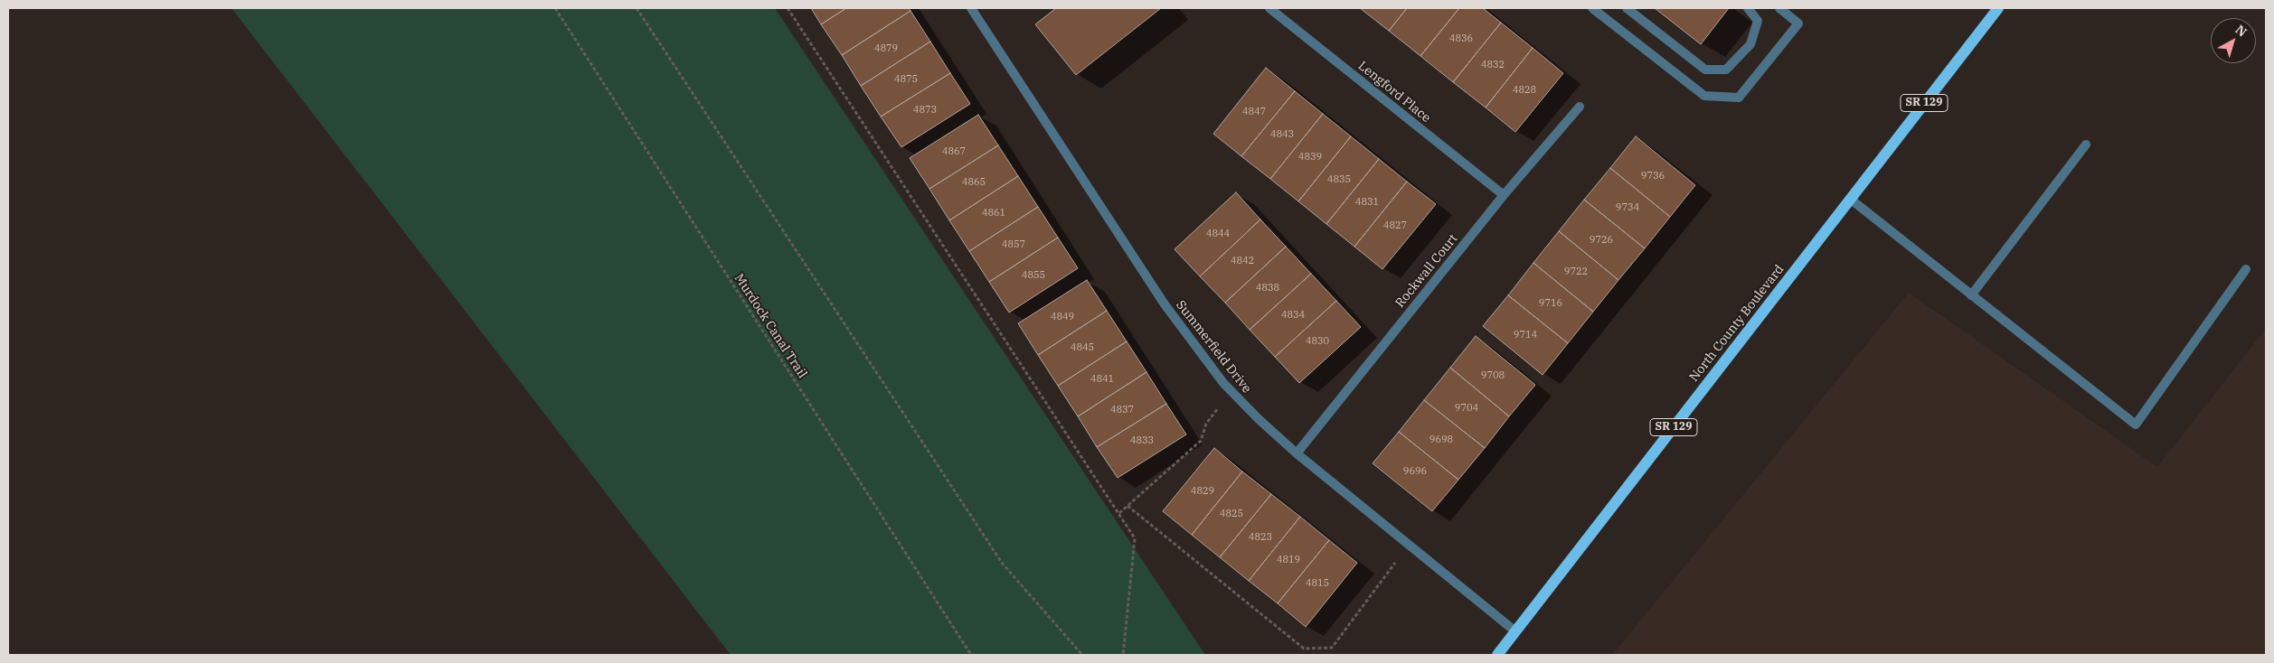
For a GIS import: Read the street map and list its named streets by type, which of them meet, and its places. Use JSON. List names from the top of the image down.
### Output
{
  "streets": {
    "main road": ["SR 129", "North County Boulevard"],
    "street": ["Lengford Place", "Rockwall Court", "Summerfield Drive"],
    "path": ["Murdock Canal Trail"]
  },
  "crossings": [
    ["Lengford Place", "Rockwall Court"],
    ["Rockwall Court", "Summerfield Drive"],
    ["North County Boulevard", "Summerfield Drive"]
  ],
  "house_numbers": [
    "4836",
    "4879",
    "4832",
    "4875",
    "4828",
    "4873",
    "4847",
    "4843",
    "4867",
    "4839",
    "9736",
    "4835",
    "4865",
    "4831",
    "9734",
    "4861",
    "4827",
    "4844",
    "9726",
    "4857",
    "4842",
    "9722",
    "4855",
    "4838",
    "9716",
    "4834",
    "4849",
    "9714",
    "4830",
    "4845",
    "9708",
    "4841",
    "9704",
    "4837",
    "9698",
    "4833",
    "9696",
    "4829",
    "4825",
    "4823",
    "4819",
    "4815"
  ],
  "north": "top right"
}
